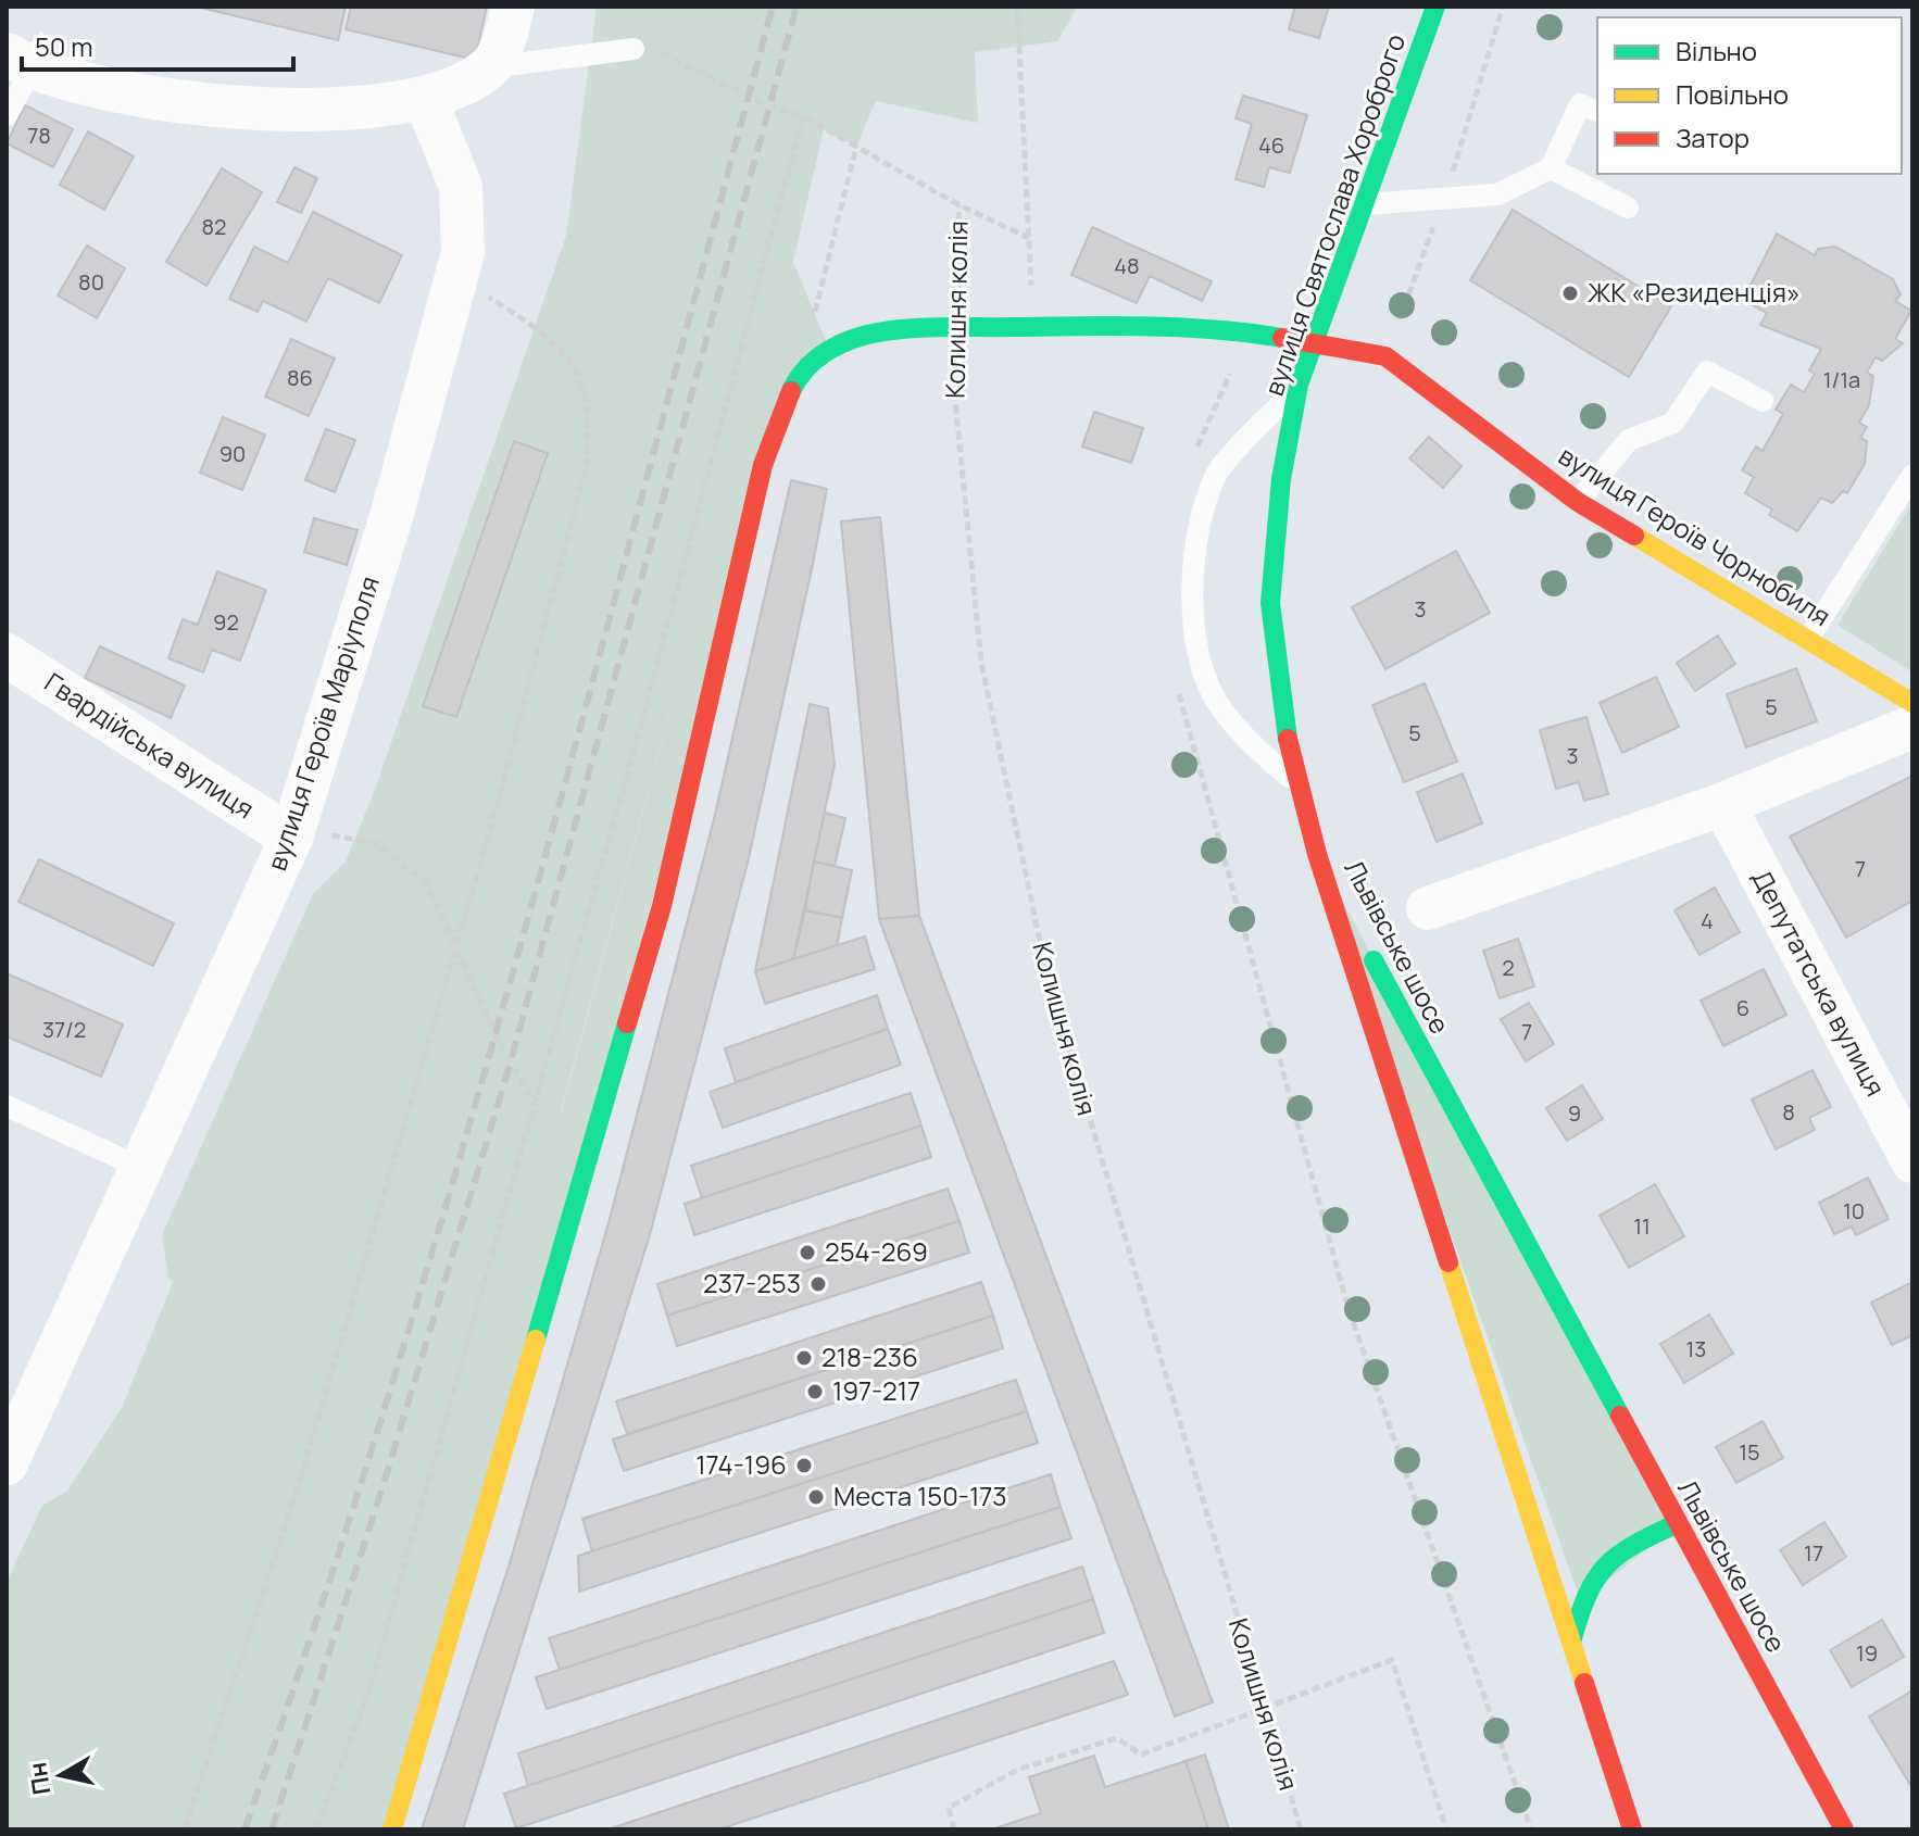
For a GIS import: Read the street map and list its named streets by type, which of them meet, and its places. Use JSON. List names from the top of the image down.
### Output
{
  "streets": {
    "main road": ["вулиця Святослава Хороброго", "вулиця Героїв Чорнобиля", "Львівське шосе"],
    "street": ["вулиця Героїв Маріуполя", "Гвардійська вулиця", "Депутатська вулиця"],
    "path": ["Колишня колія"]
  },
  "crossings": [
    ["вулиця Святослава Хороброго", "вулиця Героїв Чорнобиля"],
    ["вулиця Святослава Хороброго", "Львівське шосе"],
    ["Колишня колія", "вулиця Героїв Чорнобиля"],
    ["вулиця Героїв Маріуполя", "Гвардійська вулиця"]
  ],
  "places": [
    "ЖК «Резиденція»",
    "254-269",
    "237-253",
    "218-236",
    "197-217",
    "174-196",
    "Места 150-173"
  ],
  "house_numbers": [
    "78",
    "46",
    "82",
    "48",
    "80",
    "86",
    "1/1а",
    "90",
    "3",
    "92",
    "5",
    "5",
    "3",
    "7",
    "4",
    "2",
    "6",
    "37/2",
    "7",
    "8",
    "9",
    "10",
    "11",
    "13",
    "15",
    "17",
    "19"
  ],
  "legend": ["Вільно", "Повільно", "Затор"],
  "scale_bar": "50 m",
  "north": "left"
}
